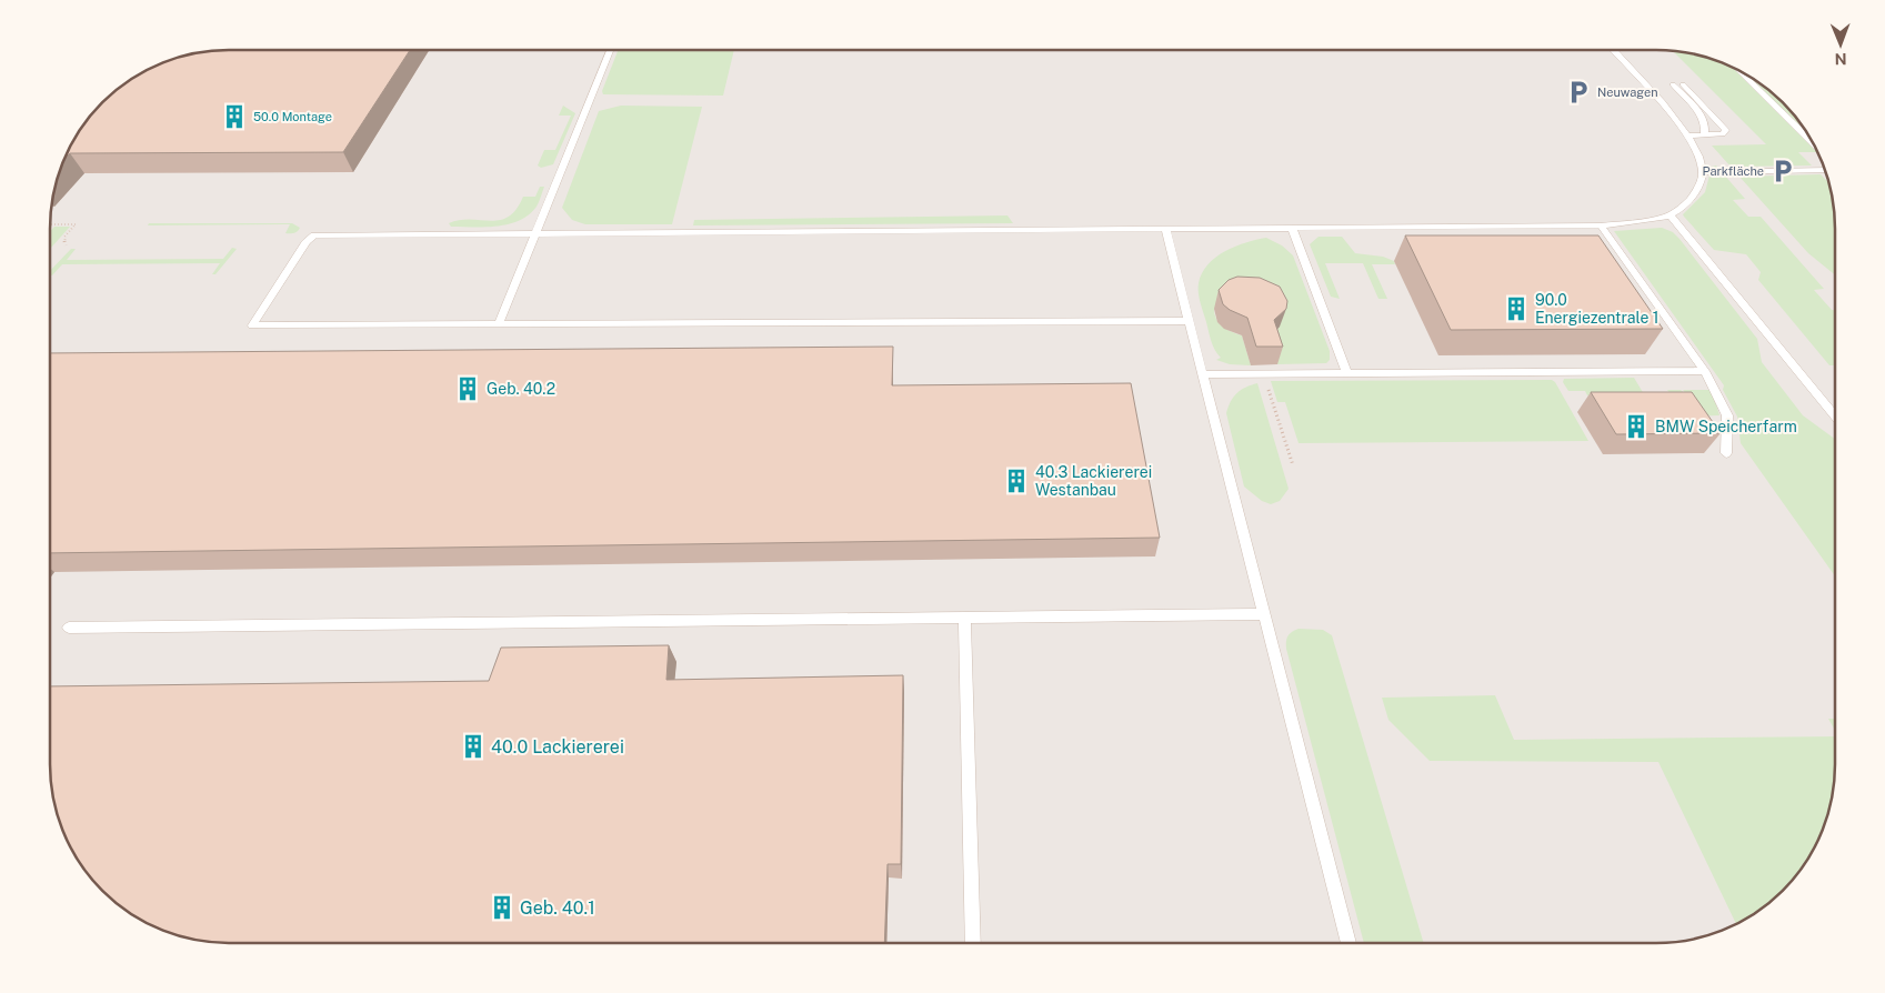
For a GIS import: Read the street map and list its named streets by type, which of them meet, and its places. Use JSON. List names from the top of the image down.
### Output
{
  "places": {
    "parking": ["Neuwagen", "Parkfläche"],
    "building": [
      "50.0 Montage",
      "90.0 Energiezentrale 1",
      "Geb. 40.2",
      "BMW Speicherfarm",
      "40.3 Lackiererei Westanbau",
      "40.0 Lackiererei",
      "Geb. 40.1"
    ]
  },
  "north": "bottom"
}
